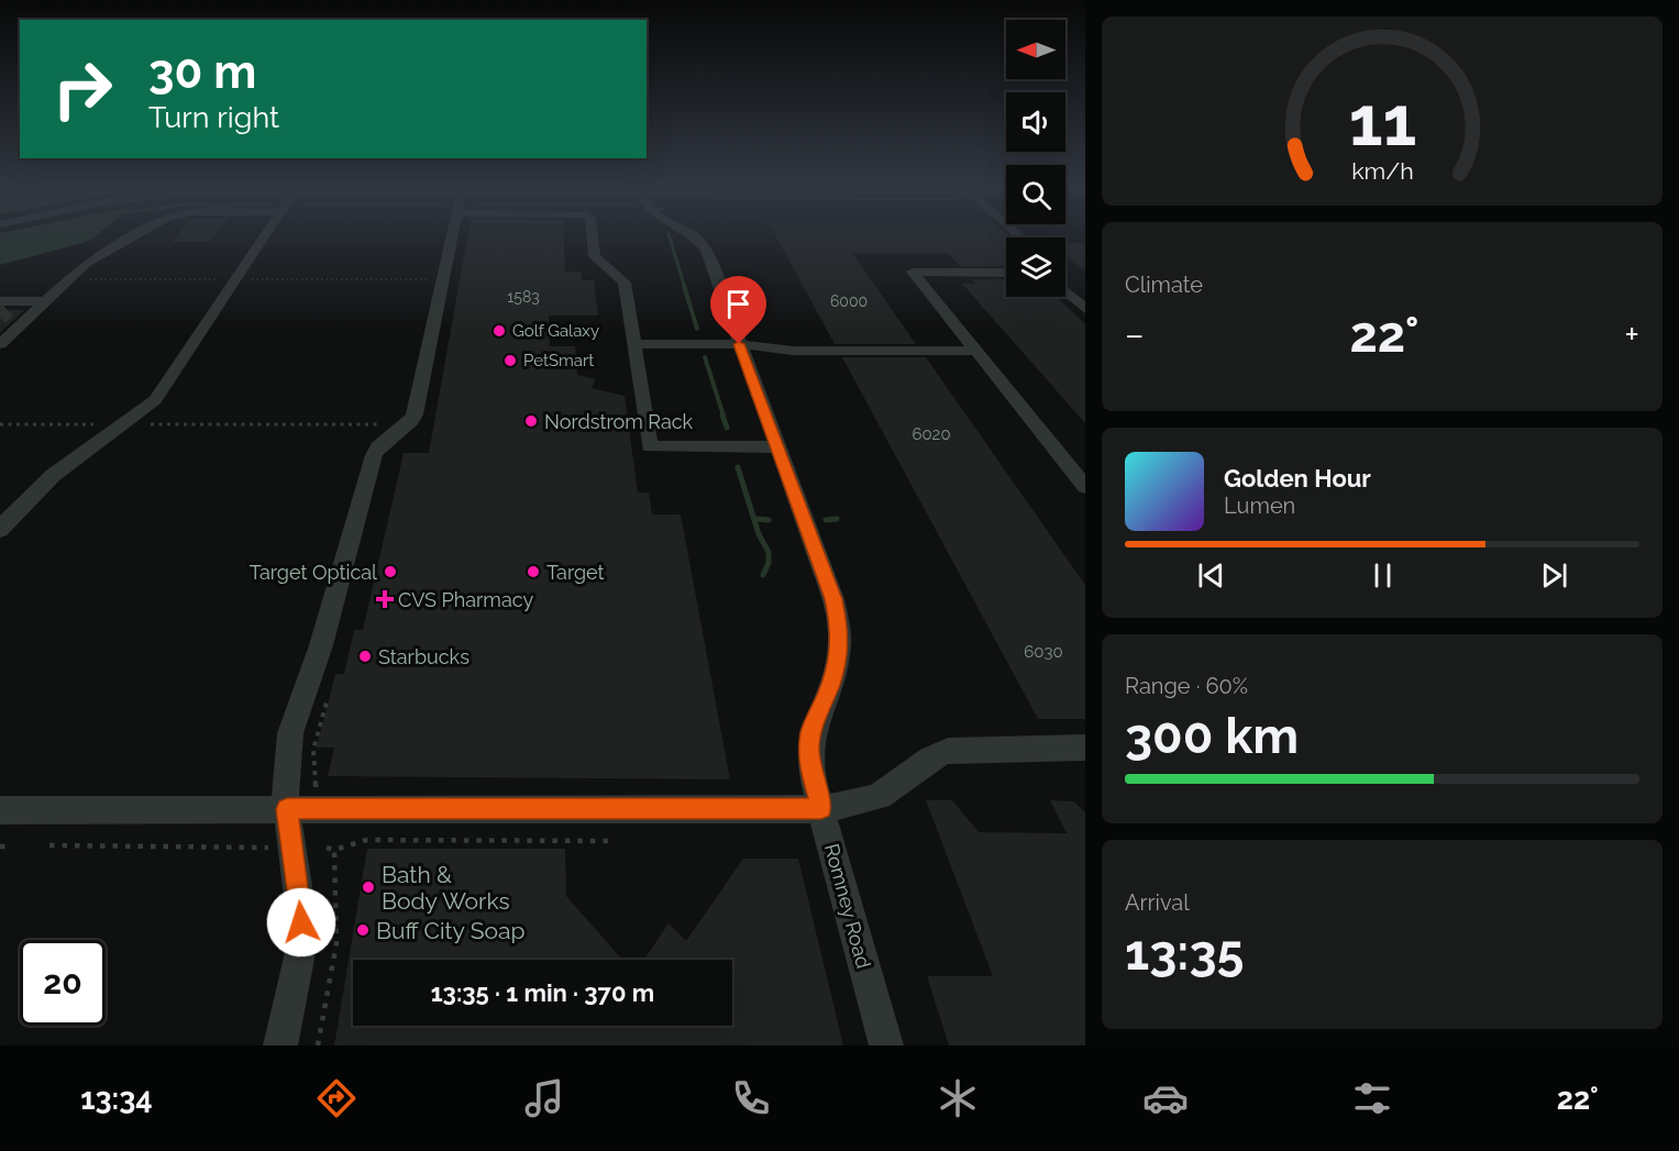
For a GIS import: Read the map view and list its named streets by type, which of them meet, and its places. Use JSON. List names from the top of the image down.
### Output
{
  "streets": {
    "street": ["Romney Road"]
  },
  "places": {
    "other": [
      "Golf Galaxy",
      "PetSmart",
      "Nordstrom Rack",
      "Target Optical",
      "Target",
      "Starbucks",
      "Bath & Body Works",
      "Buff City Soap"
    ],
    "health": ["CVS Pharmacy"]
  },
  "house_numbers": [
    "1583",
    "6000",
    "6020",
    "6030"
  ],
  "north": "left",
  "page": {
    "turn": ["30 m", "Turn right"],
    "tile": [
      "Climate",
      ["Range · 60%", "300 km"],
      ["Arrival", "13:35"]
    ],
    "heat": ["−", "22°", "+"],
    "song": ["Golden Hour", "Lumen"],
    "limit": "20",
    "trip": "13:35 · 1 min · 370 m",
    "tabs": ["13:34", "22°"],
    "gauge": ["11", "km/h"]
  }
}
